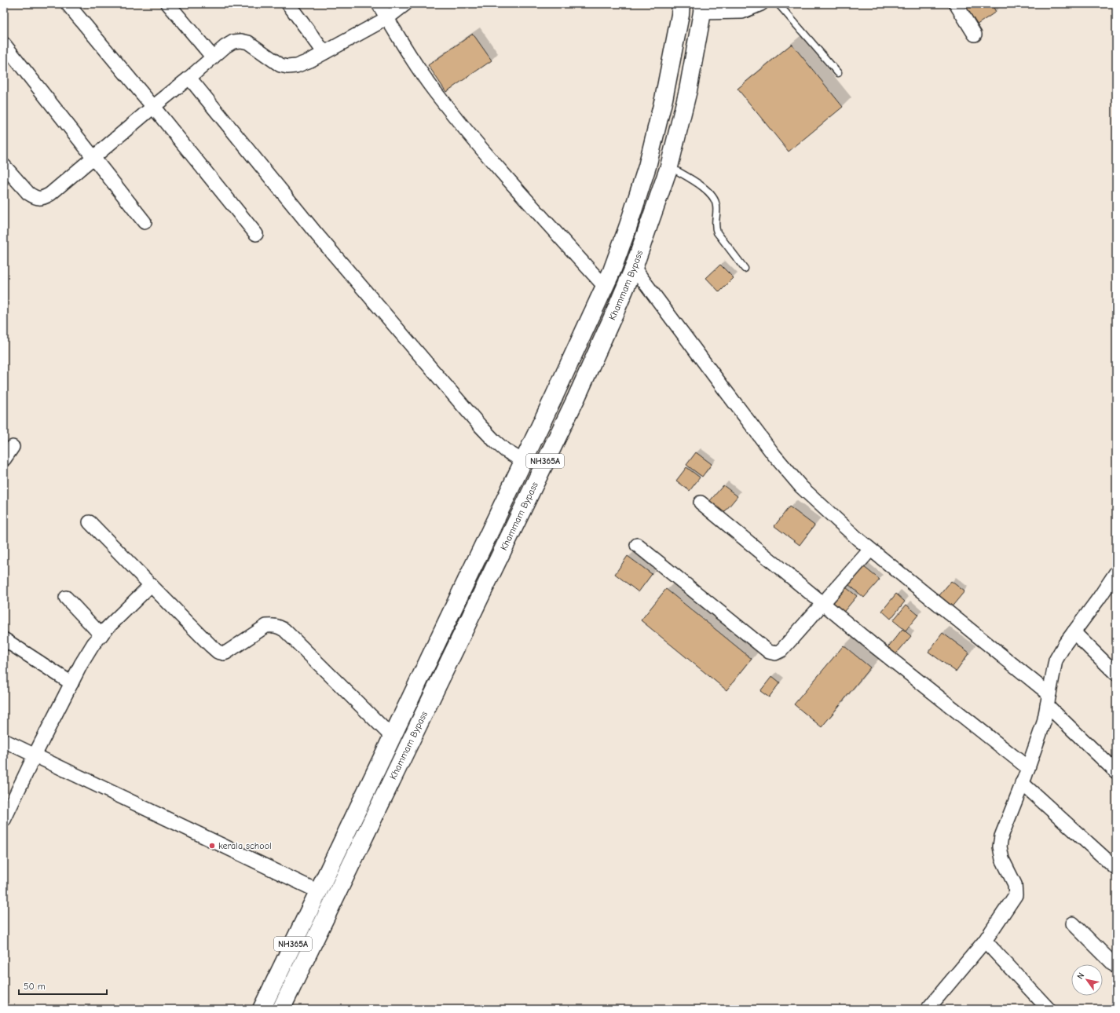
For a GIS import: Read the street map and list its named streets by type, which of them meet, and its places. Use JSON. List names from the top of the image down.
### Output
{
  "streets": {
    "highway": ["Khammam Bypass", "NH365A"]
  },
  "places": ["kerala school"],
  "scale_bar": "50 m",
  "north": "top left"
}
